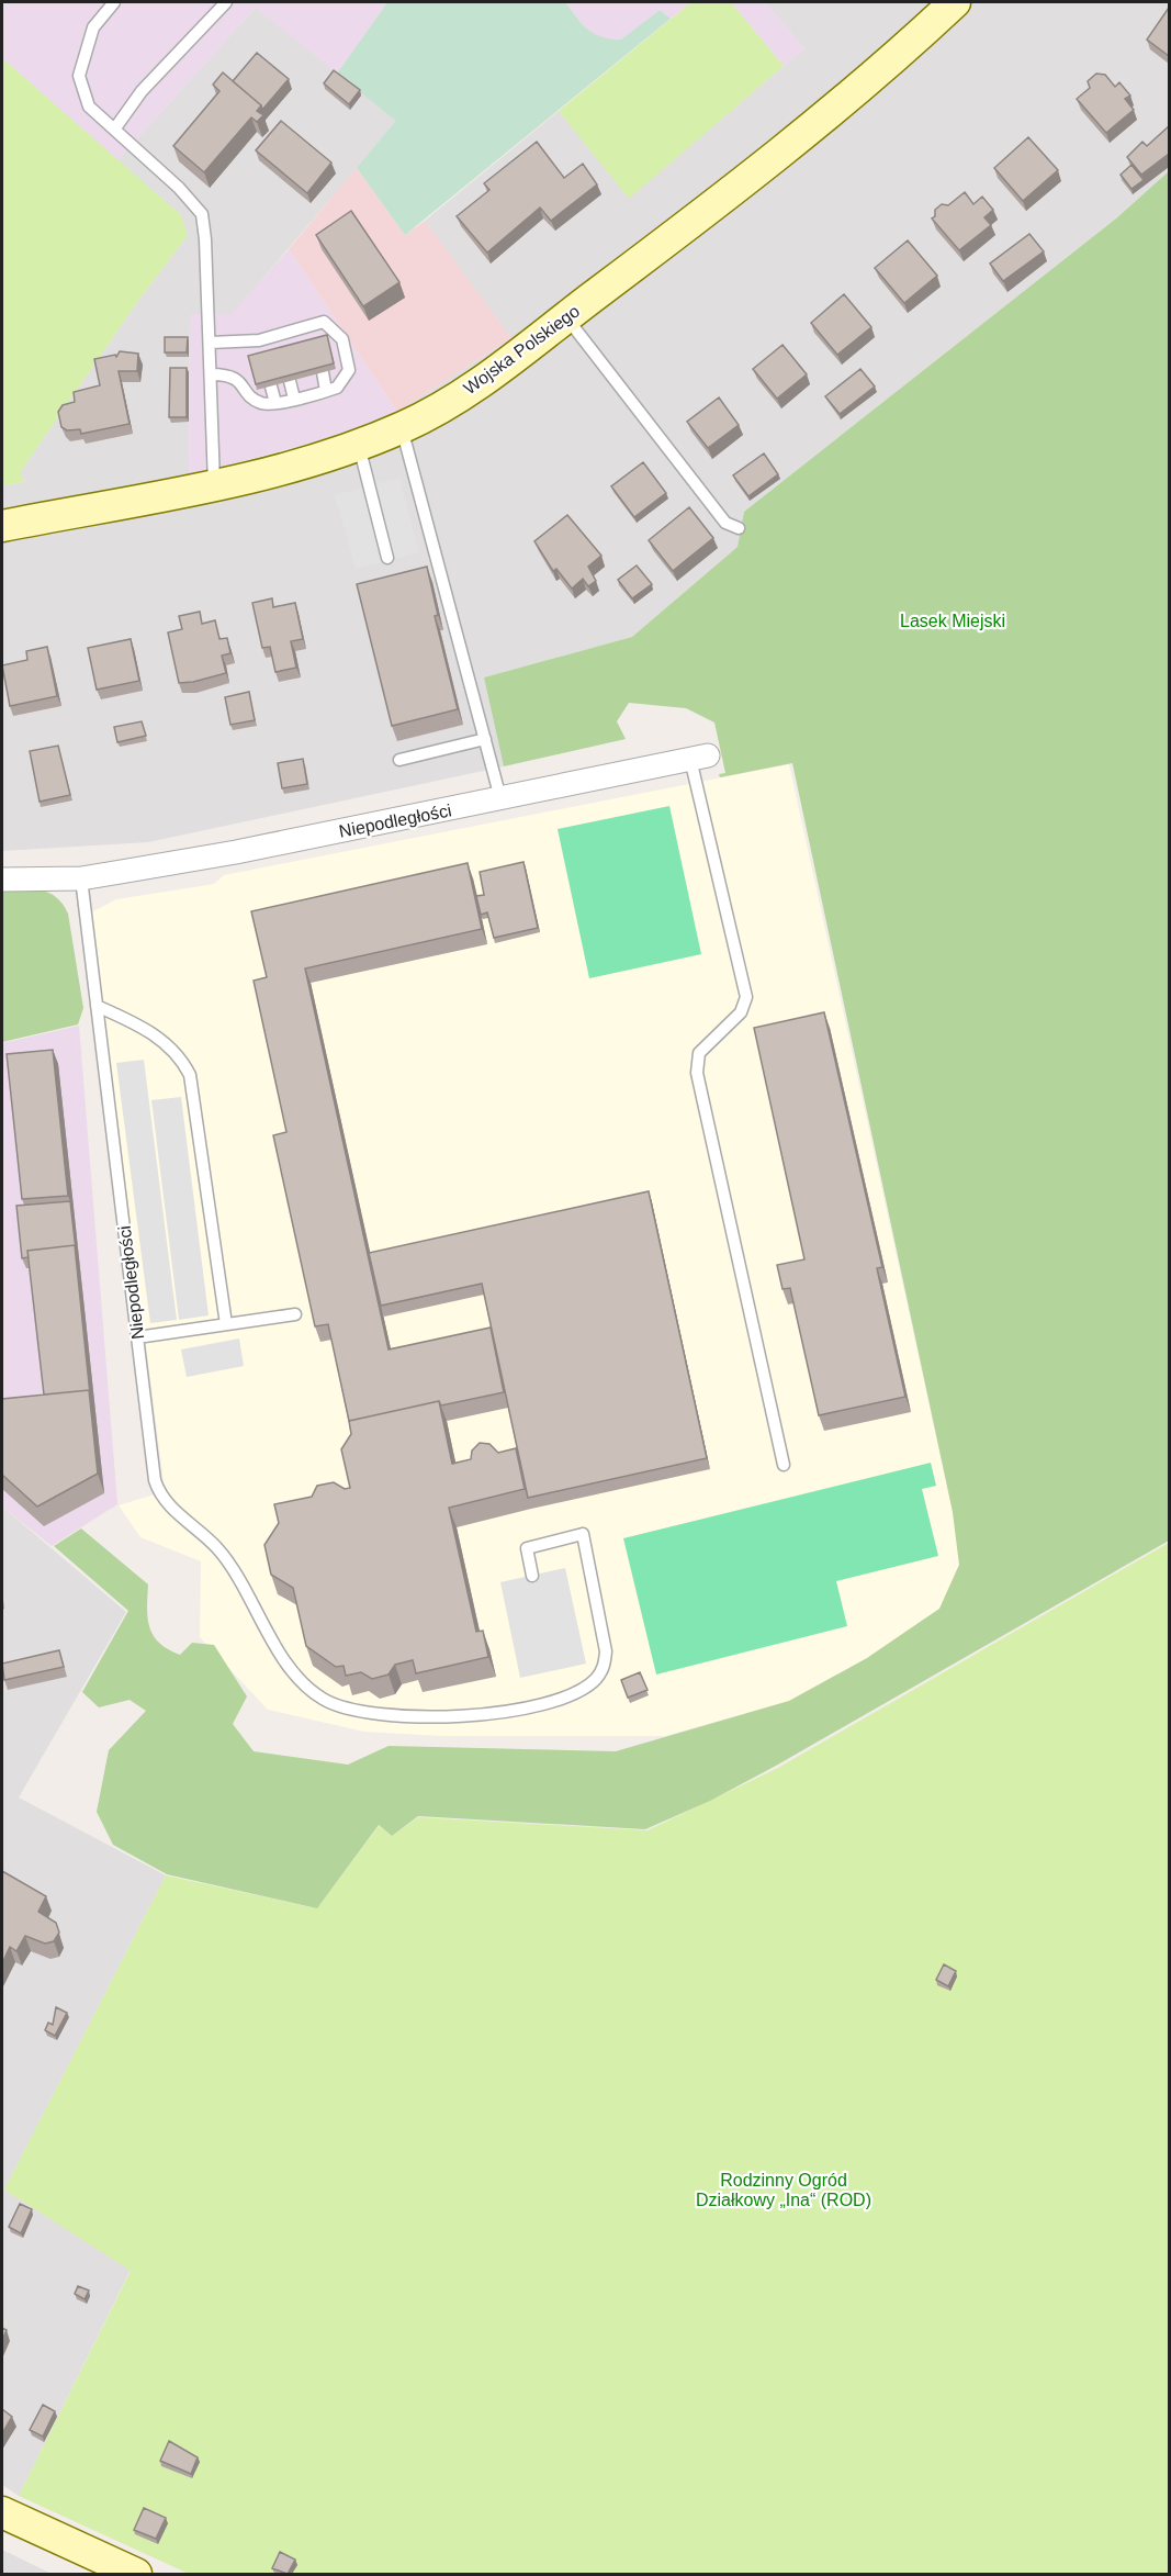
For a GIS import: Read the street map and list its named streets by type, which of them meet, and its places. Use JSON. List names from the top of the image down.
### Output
{
  "streets": {
    "street": ["Wojska Polskiego", "Niepodległości"]
  },
  "parks": ["Lasek Miejski", "Rodzinny Ogród Działkowy „Ina“ (ROD)"]
}
